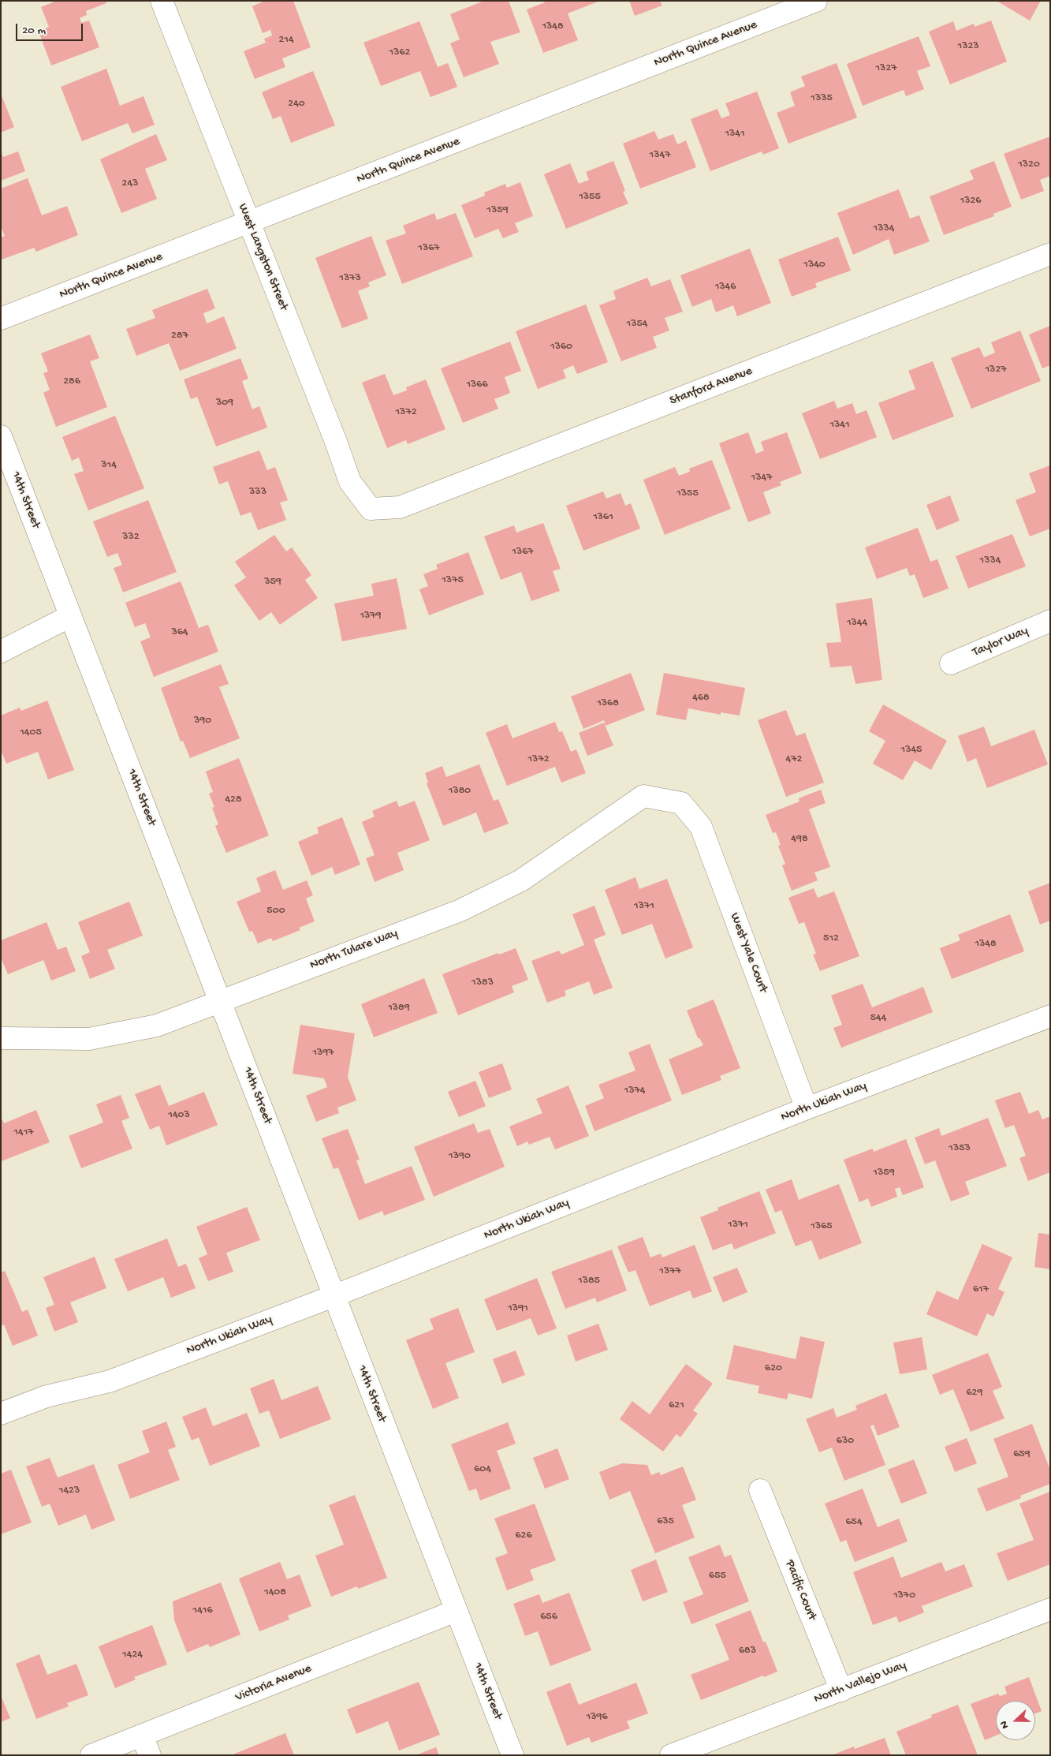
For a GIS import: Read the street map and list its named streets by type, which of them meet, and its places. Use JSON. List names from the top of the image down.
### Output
{
  "streets": {
    "street": [
      "North Quince Avenue",
      "West Langston Street",
      "Stanford Avenue",
      "14th Street",
      "Taylor Way",
      "North Tulare Way",
      "West Yale Court",
      "North Ukiah Way",
      "Pacific Court",
      "North Vallejo Way",
      "Victoria Avenue"
    ]
  },
  "crossings": [
    ["North Quince Avenue", "West Langston Street"],
    ["West Langston Street", "Stanford Avenue"],
    ["14th Street", "North Tulare Way"],
    ["14th Street", "North Ukiah Way"],
    ["14th Street", "Victoria Avenue"],
    ["North Tulare Way", "West Yale Court"],
    ["West Yale Court", "North Ukiah Way"],
    ["Pacific Court", "North Vallejo Way"]
  ],
  "house_numbers": [
    "1348",
    "214",
    "1323",
    "1362",
    "1327",
    "1335",
    "240",
    "1341",
    "1347",
    "1320",
    "243",
    "1355",
    "1326",
    "1359",
    "1334",
    "1367",
    "1340",
    "1373",
    "1346",
    "1354",
    "287",
    "1360",
    "1327",
    "286",
    "1366",
    "309",
    "1372",
    "1341",
    "314",
    "1347",
    "333",
    "1355",
    "1361",
    "332",
    "1367",
    "1334",
    "1375",
    "359",
    "1379",
    "1344",
    "364",
    "468",
    "1368",
    "390",
    "1405",
    "1345",
    "1372",
    "472",
    "1380",
    "428",
    "498",
    "1371",
    "500",
    "512",
    "1348",
    "1383",
    "1389",
    "544",
    "1397",
    "1374",
    "1403",
    "1417",
    "1353",
    "1390",
    "1359",
    "1371",
    "1365",
    "1377",
    "1385",
    "617",
    "1391",
    "620",
    "629",
    "621",
    "630",
    "659",
    "604",
    "1423",
    "635",
    "654",
    "626",
    "655",
    "1408",
    "1370",
    "1416",
    "656",
    "683",
    "1424",
    "1396"
  ],
  "scale_bar": "20 m",
  "north": "left"
}
